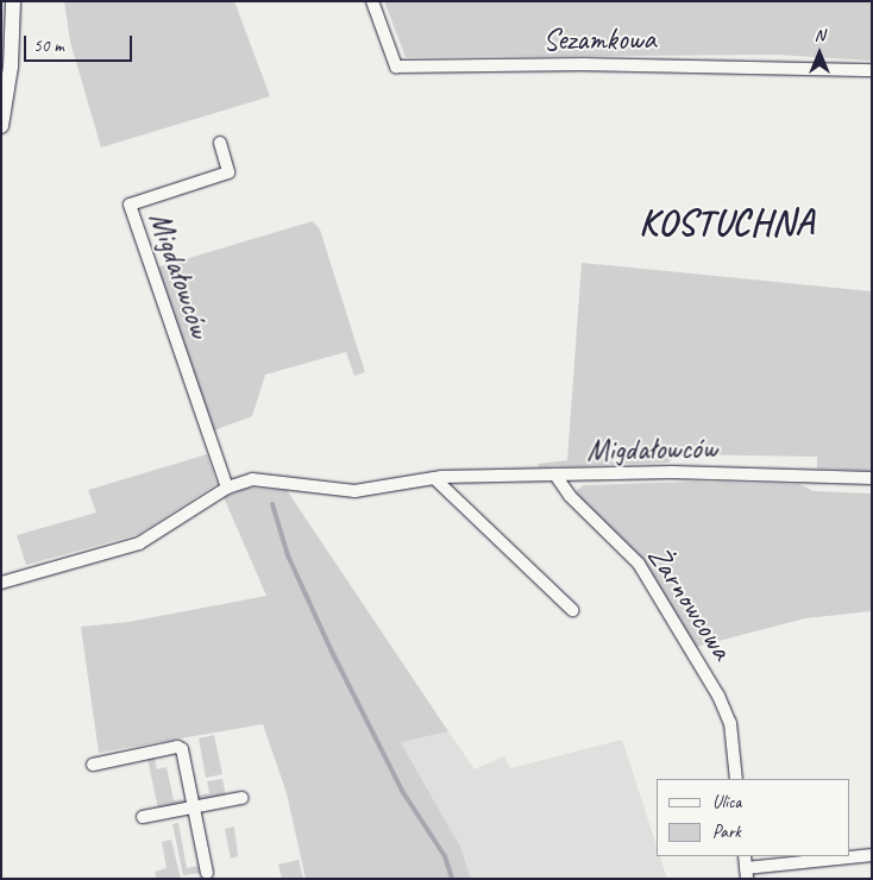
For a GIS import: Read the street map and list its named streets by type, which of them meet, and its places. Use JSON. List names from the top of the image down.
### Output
{
  "streets": {
    "street": ["Sezamkowa", "Migdałowców", "Żarnowcowa"]
  },
  "crossings": [
    ["Migdałowców", "Żarnowcowa"]
  ],
  "districts": ["KOSTUCHNA"],
  "legend": ["Ulica", "Park"],
  "scale_bar": "50 m",
  "north": "top"
}
